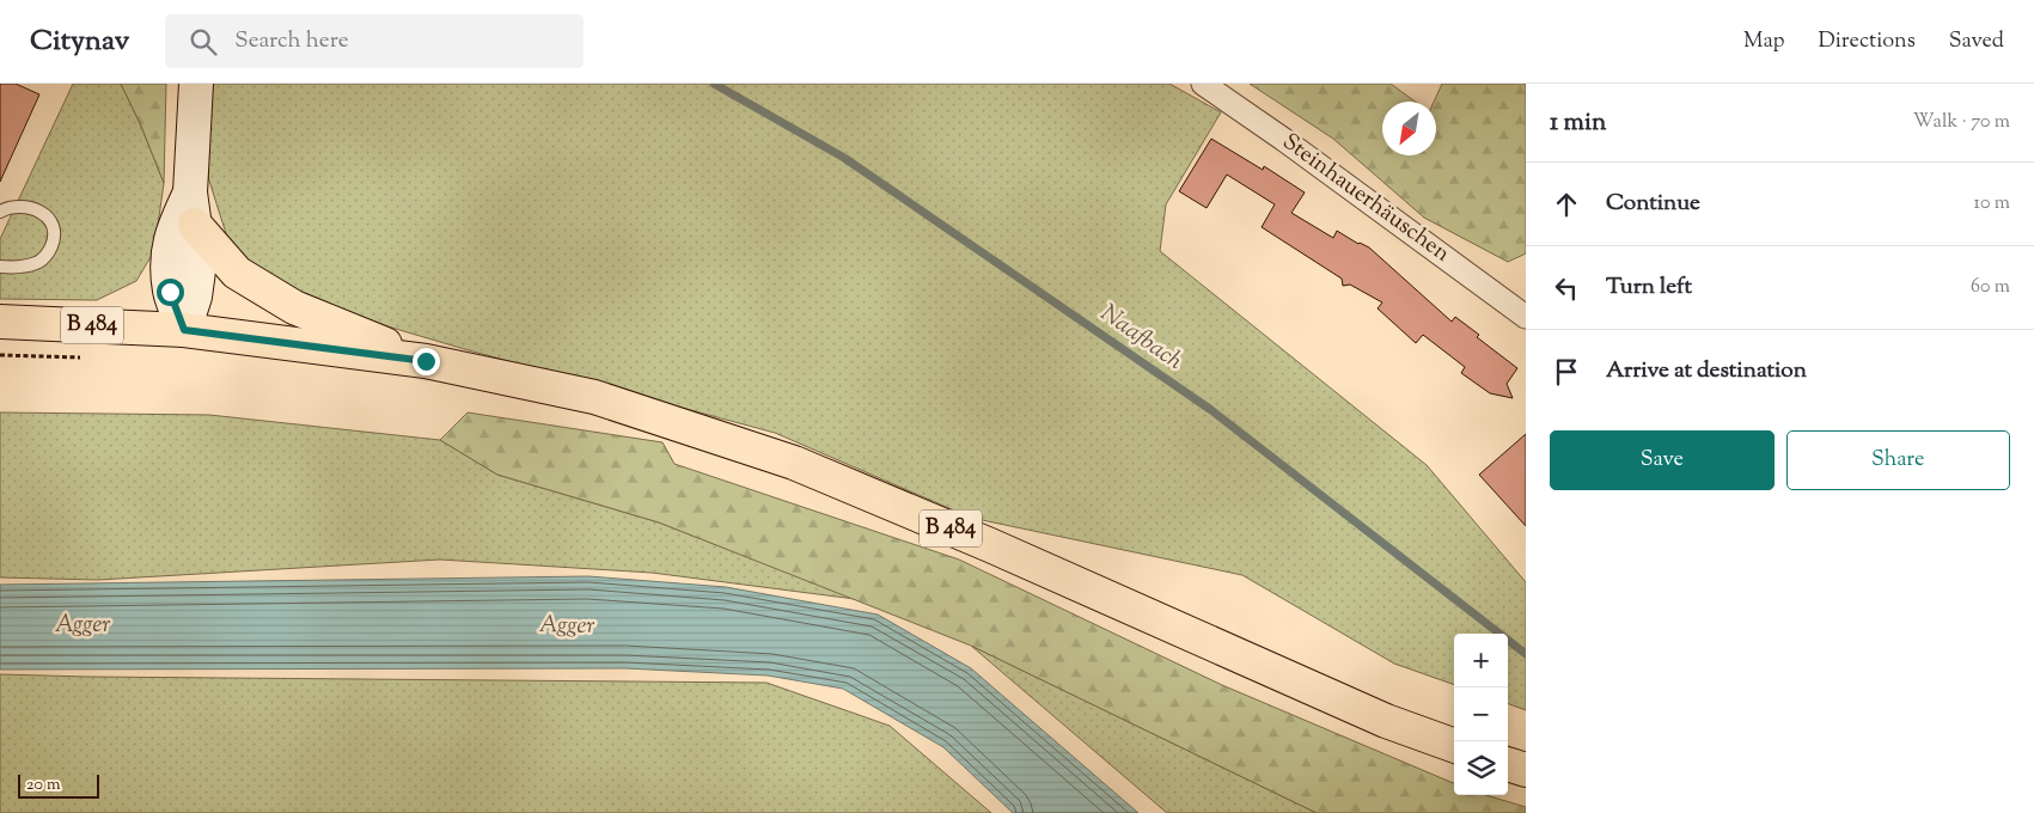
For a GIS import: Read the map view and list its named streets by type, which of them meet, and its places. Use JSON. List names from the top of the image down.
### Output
{
  "streets": {
    "main road": ["B 484"],
    "street": ["Steinhauerhäuschen"]
  },
  "water": ["Naafbach", "Agger"],
  "scale_bar": "20 m",
  "north": "bottom left",
  "page": {
    "header": "Citynav",
    "search": "Search here",
    "nav": ["Map", "Directions", "Saved"],
    "heading": ["1 min", "Walk · 70 m"],
    "list": [
      ["Continue", "10 m"],
      ["Turn left", "60 m"],
      "Arrive at destination"
    ],
    "buttons": ["Save", "Share"],
    "map_buttons": ["+", "−"],
    "scale": "20 m"
  }
}
